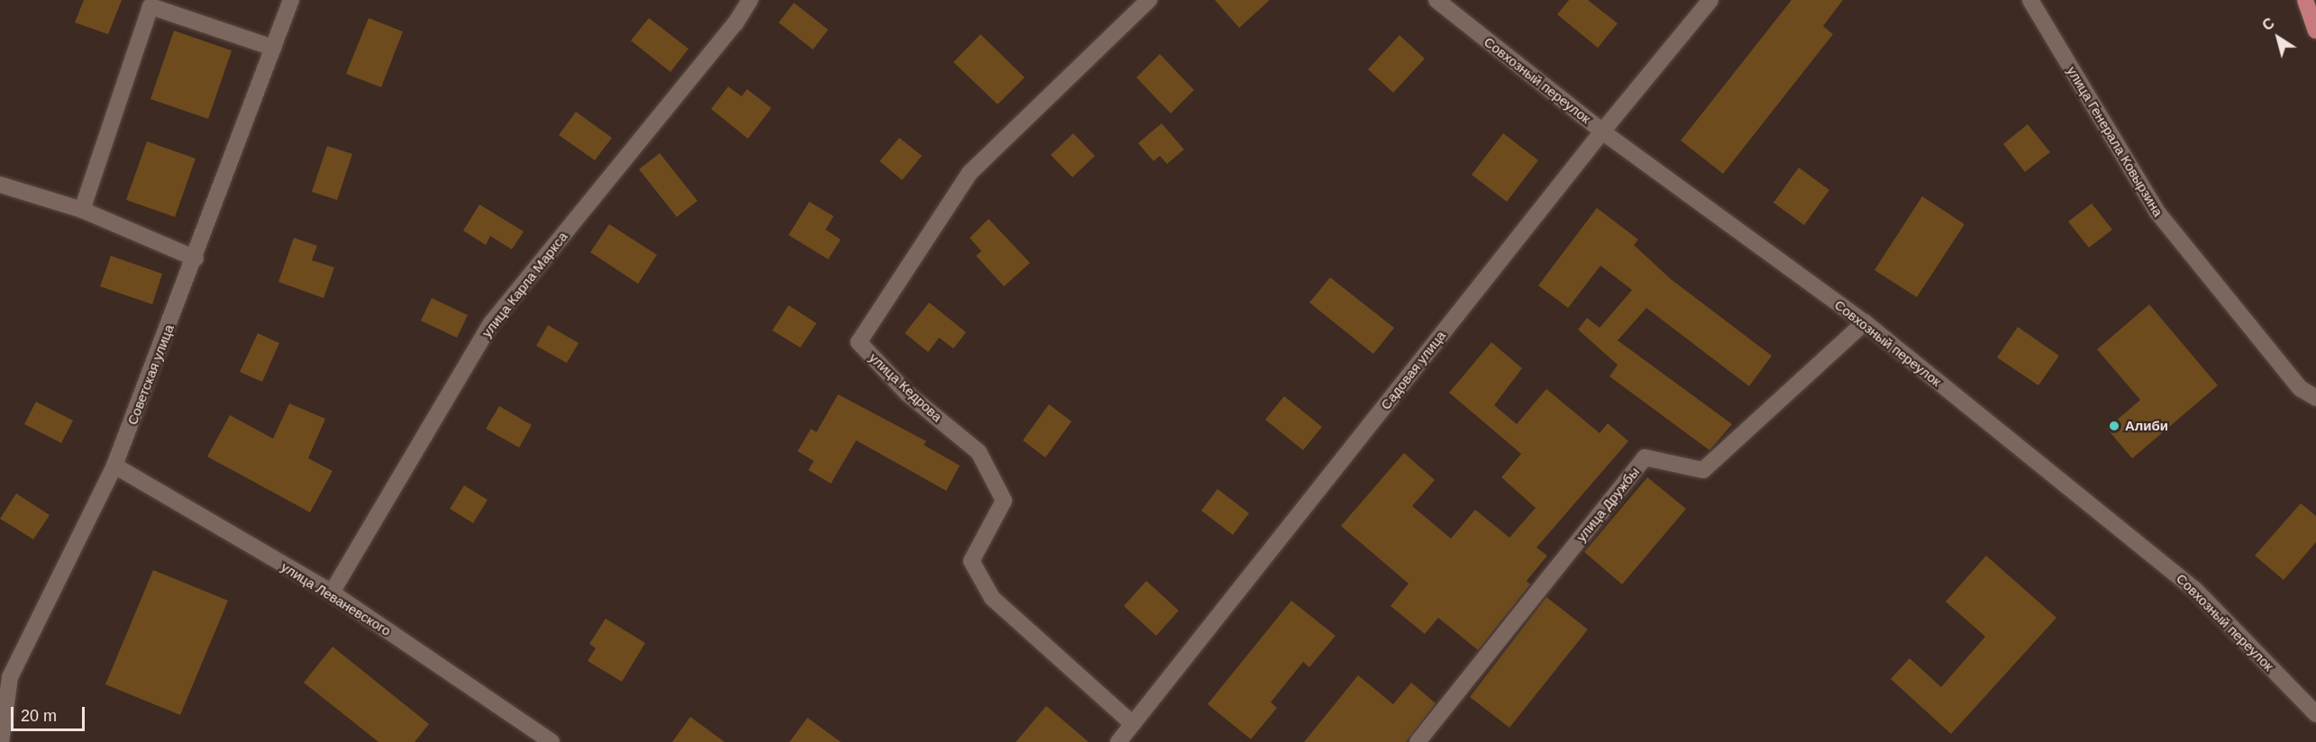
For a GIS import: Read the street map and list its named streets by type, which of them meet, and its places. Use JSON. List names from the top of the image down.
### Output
{
  "streets": {
    "street": [
      "Совхозный переулок",
      "улица Генерала Ковырзина",
      "улица Карла Маркса",
      "Садовая улица",
      "Советская улица",
      "улица Кедрова",
      "улица Дружбы",
      "улица Леваневского"
    ]
  },
  "crossings": [
    ["Совхозный переулок", "Садовая улица"],
    ["Совхозный переулок", "улица Дружбы"],
    ["улица Карла Маркса", "улица Леваневского"],
    ["Садовая улица", "улица Кедрова"],
    ["Советская улица", "улица Леваневского"]
  ],
  "places": ["Алиби"],
  "scale_bar": "20 m",
  "north": "top left"
}
